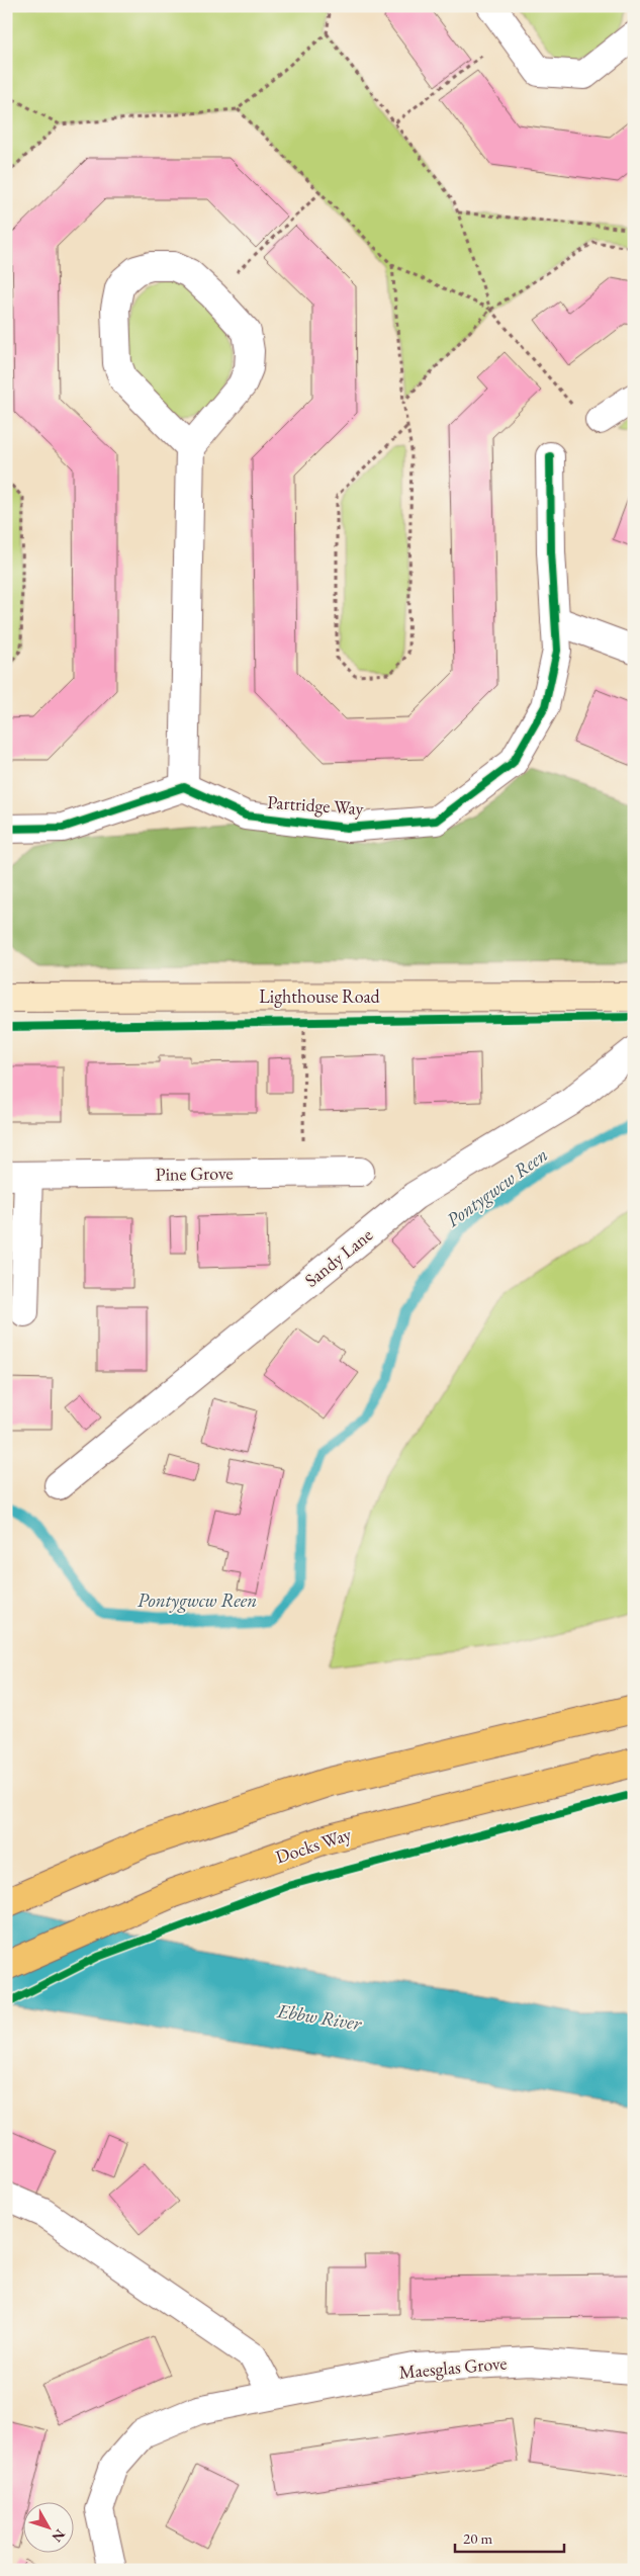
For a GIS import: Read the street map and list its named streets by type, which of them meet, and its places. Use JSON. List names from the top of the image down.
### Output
{
  "streets": {
    "main road": ["Lighthouse Road", "Docks Way"],
    "street": [
      "Partridge Way",
      "Pine Grove",
      "Sandy Lane",
      "Maesglas Grove"
    ]
  },
  "water": ["Pontygwcw Reen", "Ebbw River"],
  "scale_bar": "20 m",
  "north": "bottom right"
}
